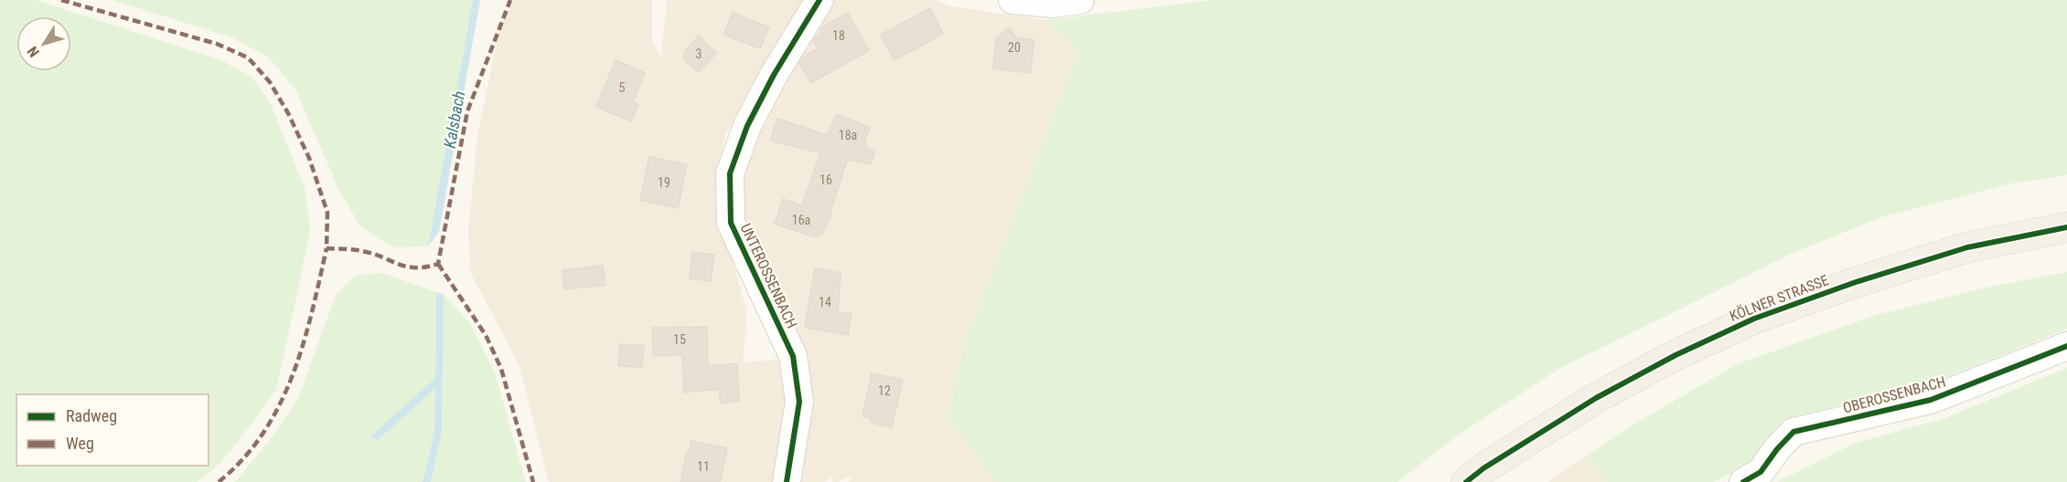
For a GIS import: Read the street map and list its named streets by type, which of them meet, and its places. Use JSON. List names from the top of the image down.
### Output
{
  "streets": {
    "main road": ["KÖLNER STRASSE"],
    "street": ["UNTEROSSENBACH", "OBEROSSENBACH"]
  },
  "water": ["Kalsbach"],
  "house_numbers": [
    "18",
    "20",
    "3",
    "5",
    "18a",
    "16",
    "19",
    "16a",
    "14",
    "15",
    "12",
    "11"
  ],
  "legend": ["Radweg", "Weg"],
  "north": "bottom left"
}
